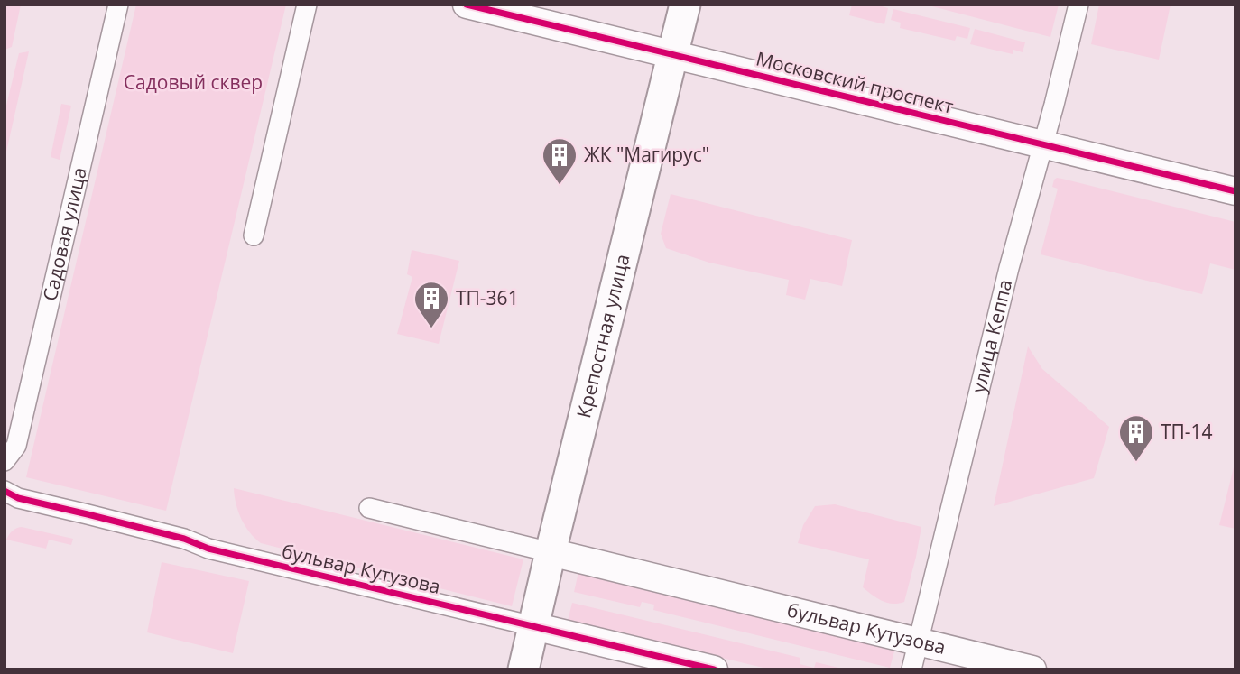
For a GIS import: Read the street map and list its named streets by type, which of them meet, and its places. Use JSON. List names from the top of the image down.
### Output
{
  "streets": {
    "main road": ["Крепостная улица"],
    "street": [
      "Московский проспект",
      "Садовая улица",
      "улица Кеппа",
      "бульвар Кутузова"
    ]
  },
  "crossings": [
    ["Московский проспект", "Крепостная улица"],
    ["Московский проспект", "улица Кеппа"],
    ["Крепостная улица", "бульвар Кутузова"],
    ["улица Кеппа", "бульвар Кутузова"]
  ],
  "parks": ["Садовый сквер"],
  "places": {
    "building": ["ЖК \"Магирус\"", "ТП-361", "ТП-14"]
  }
}
